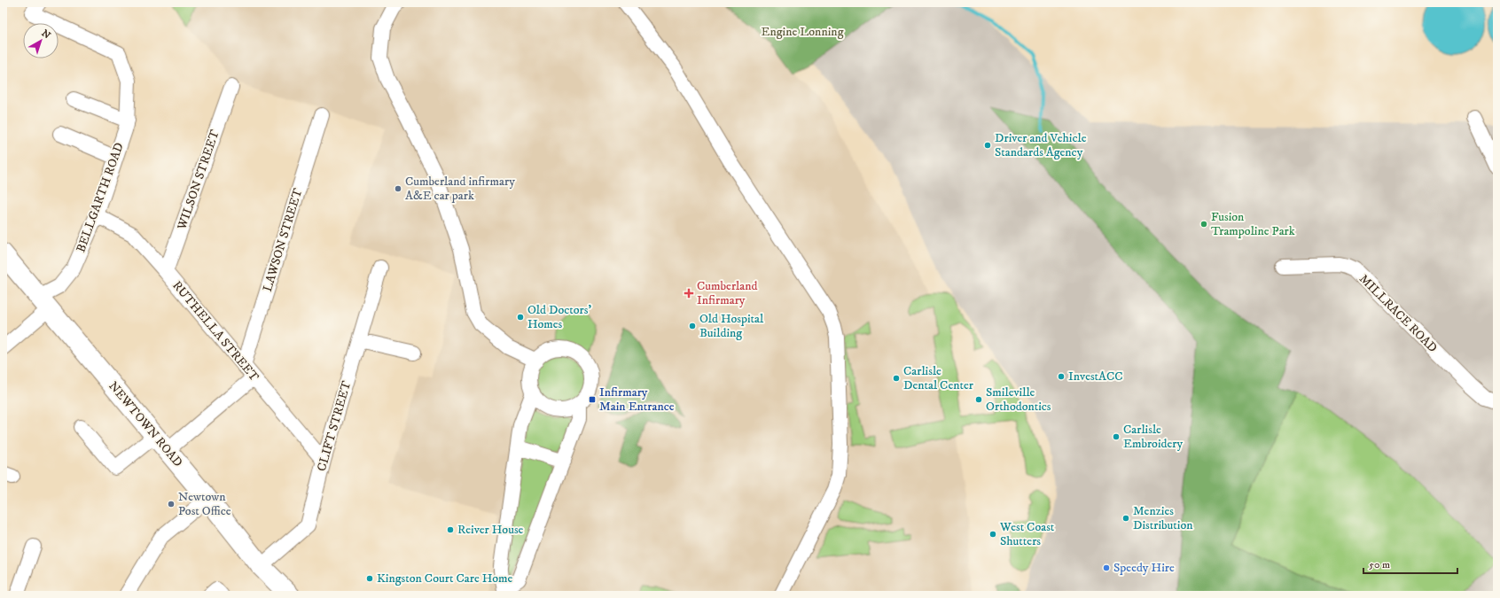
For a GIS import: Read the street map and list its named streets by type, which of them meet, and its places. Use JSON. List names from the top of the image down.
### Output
{
  "streets": {
    "main road": ["NEWTOWN ROAD"],
    "street": [
      "WILSON STREET",
      "BELLGARTH ROAD",
      "LAWSON STREET",
      "MILLRACE ROAD",
      "RUTHELLA STREET",
      "CLIFT STREET"
    ]
  },
  "crossings": [
    ["WILSON STREET", "RUTHELLA STREET"],
    ["BELLGARTH ROAD", "RUTHELLA STREET"],
    ["BELLGARTH ROAD", "NEWTOWN ROAD"],
    ["LAWSON STREET", "RUTHELLA STREET"],
    ["RUTHELLA STREET", "CLIFT STREET"],
    ["NEWTOWN ROAD", "CLIFT STREET"]
  ],
  "parks": ["Engine Lonning"],
  "places": {
    "other": [
      "Driver and Vehicle Standards Agency",
      "Cumberland infirmary A&E car park",
      "Fusion Trampoline Park",
      "Old Doctors' Homes",
      "Old Hospital Building",
      "InvestACC",
      "Carlisle Dental Center",
      "Smileville Orthodontics",
      "Carlisle Embroidery",
      "Newtown Post Office",
      "Menzies Distribution",
      "Reiver House",
      "West Coast Shutters",
      "Speedy Hire",
      "Kingston Court Care Home"
    ],
    "health": ["Cumberland Infirmary"],
    "transit": ["Infirmary Main Entrance"]
  },
  "scale_bar": "50 m",
  "north": "top right"
}
